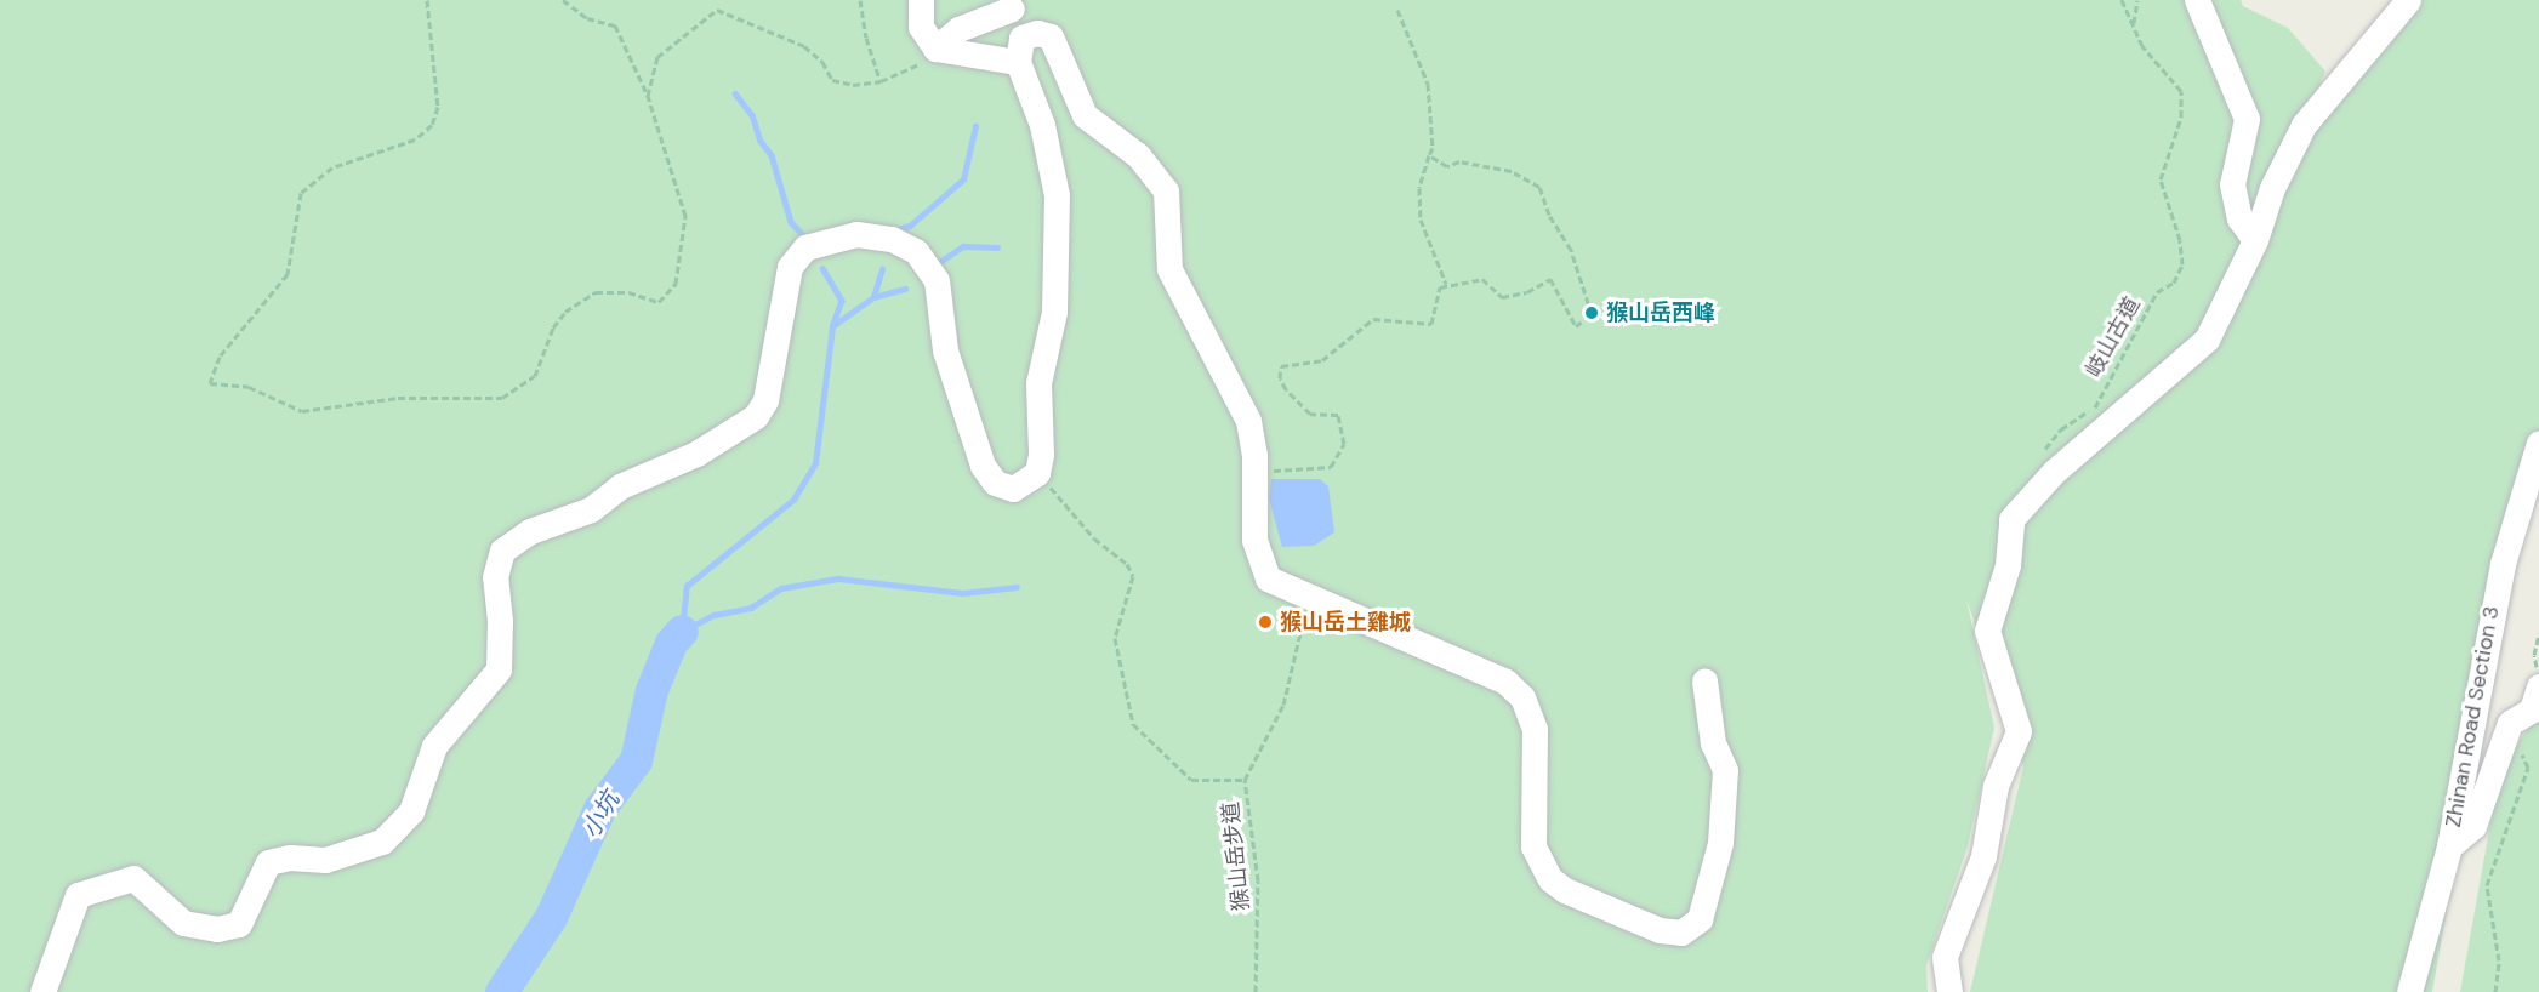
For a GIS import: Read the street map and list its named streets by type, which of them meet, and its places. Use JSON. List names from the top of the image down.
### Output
{
  "streets": {
    "street": ["Zhinan Road Section 3"],
    "path": ["岐山古道", "猴山岳步道"]
  },
  "water": ["小坑"],
  "places": ["猴山岳西峰", "猴山岳土雞城"]
}
